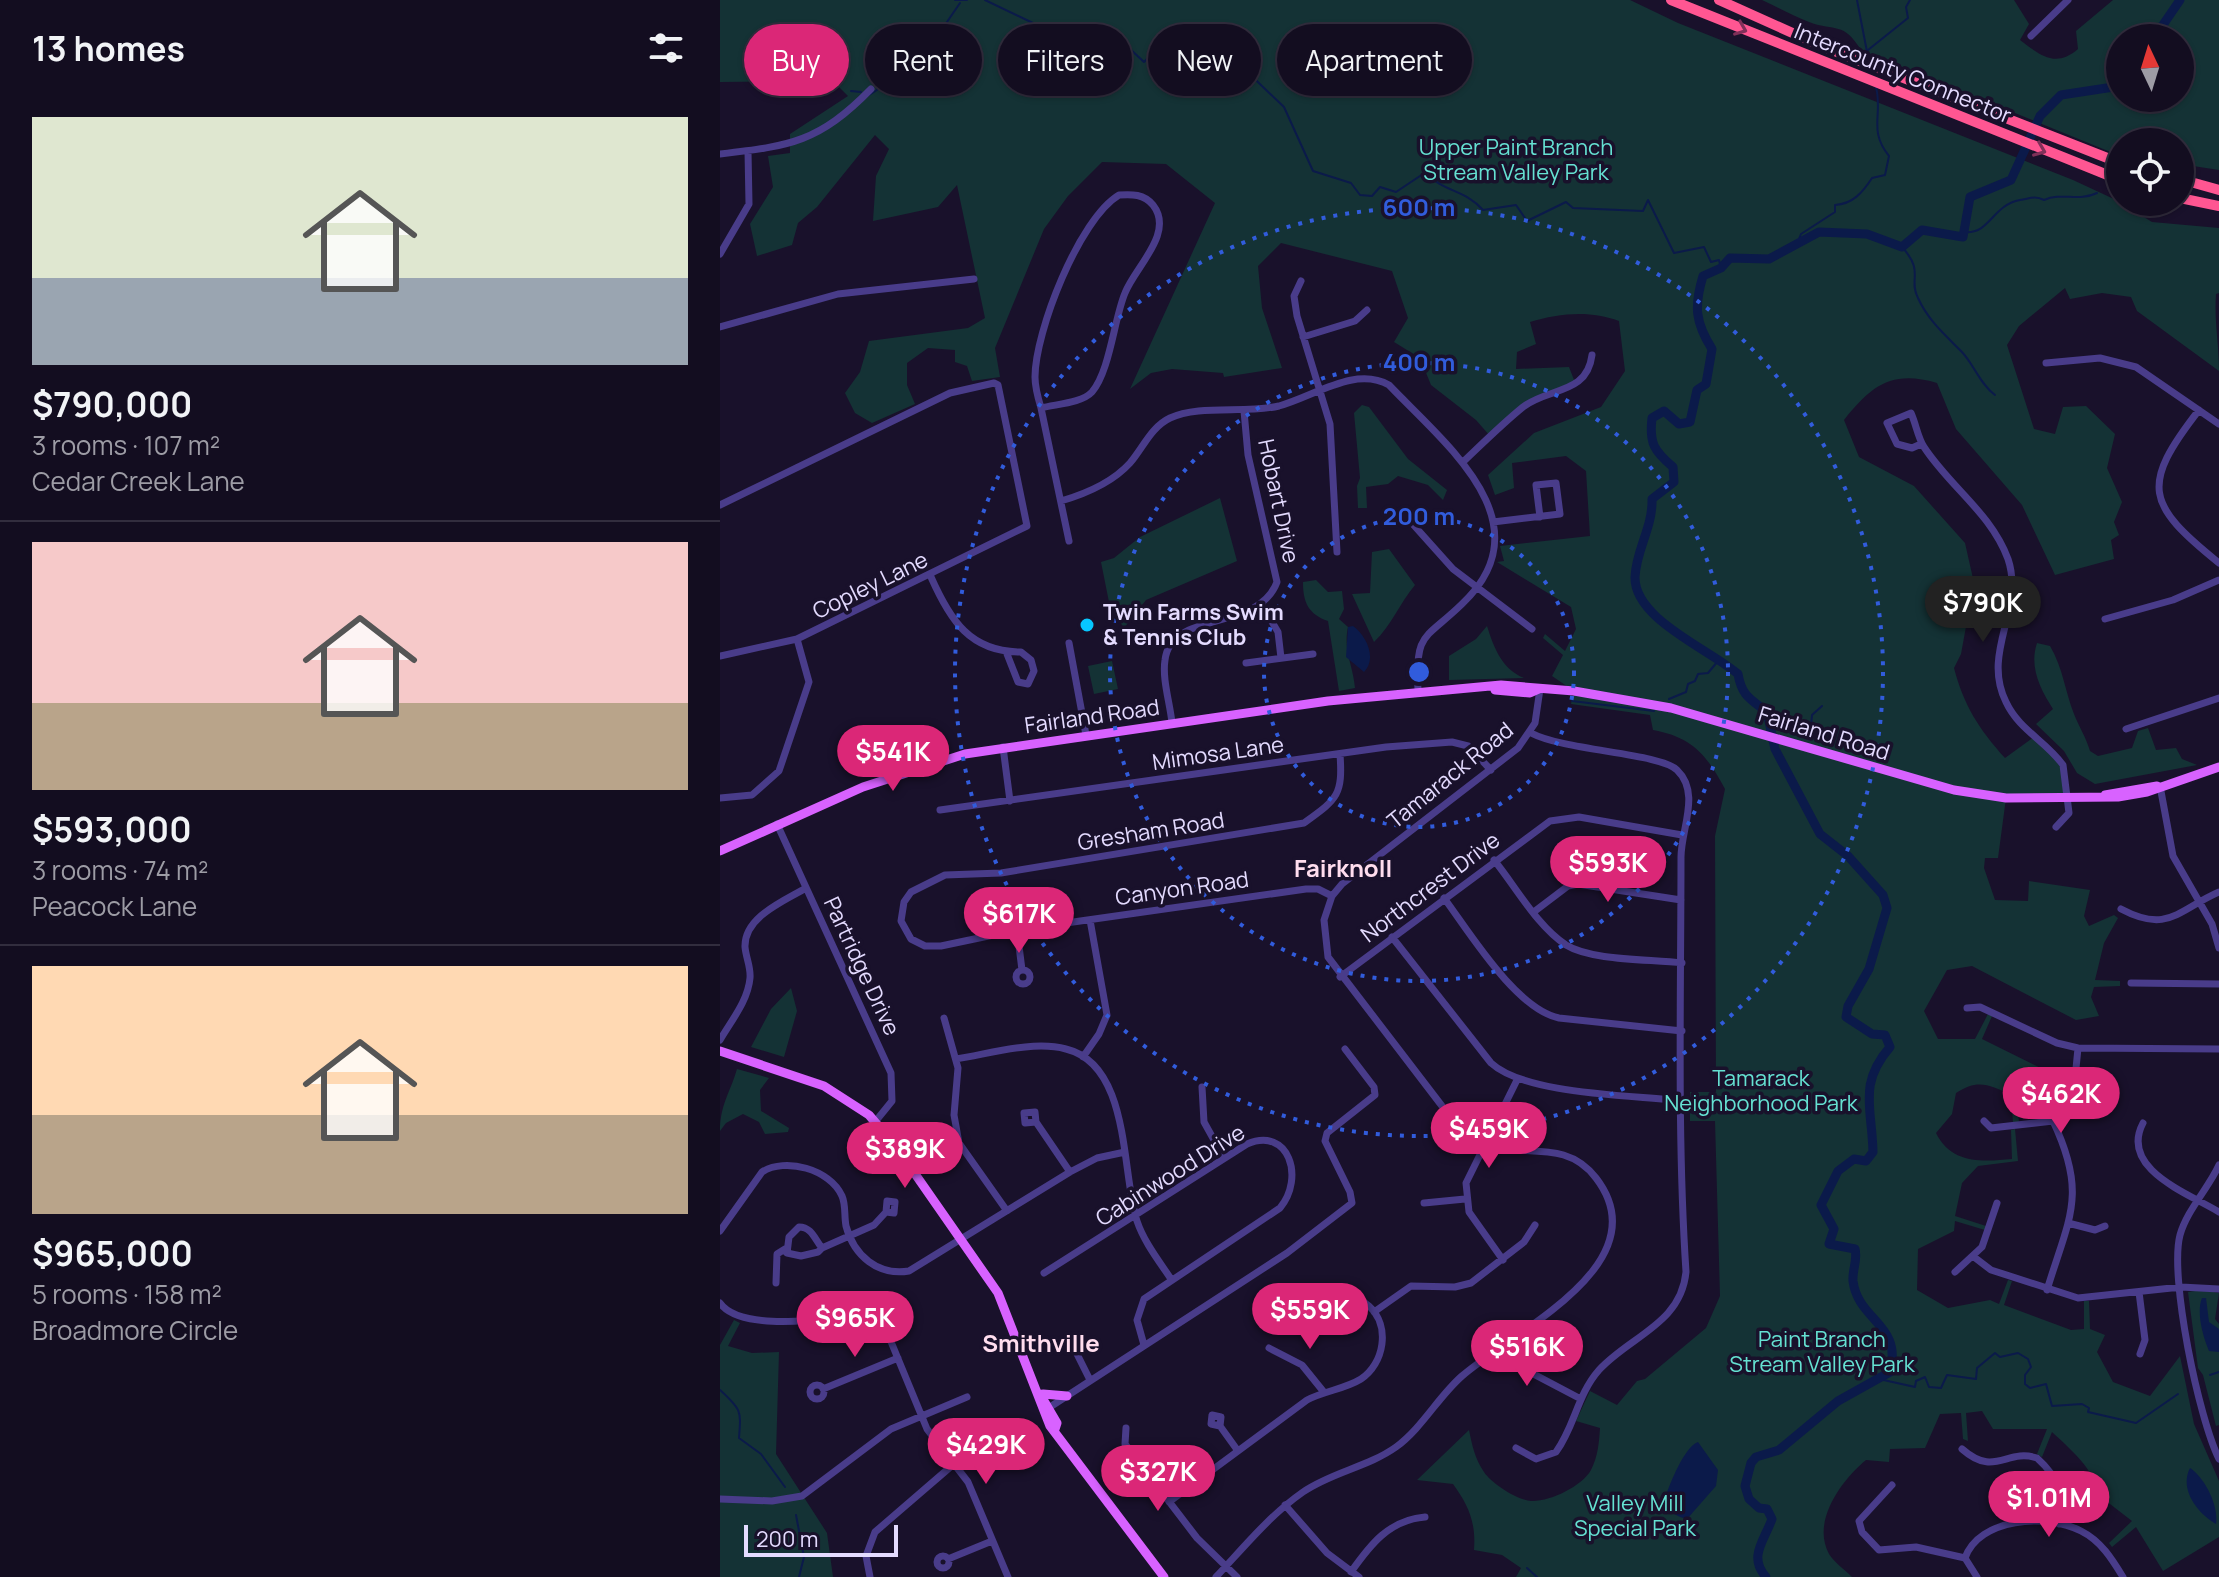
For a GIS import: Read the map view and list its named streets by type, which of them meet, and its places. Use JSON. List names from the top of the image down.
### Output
{
  "streets": {
    "highway": ["Intercounty Connector"],
    "main road": ["Fairland Road"],
    "street": [
      "Hobart Drive",
      "Copley Lane",
      "Mimosa Lane",
      "Tamarack Road",
      "Gresham Road",
      "Northcrest Drive",
      "Canyon Road",
      "Partridge Drive",
      "Cabinwood Drive"
    ]
  },
  "crossings": [
    ["Fairland Road", "Tamarack Road"],
    ["Fairland Road", "Partridge Drive"],
    ["Mimosa Lane", "Tamarack Road"],
    ["Mimosa Lane", "Gresham Road"],
    ["Tamarack Road", "Canyon Road"],
    ["Gresham Road", "Canyon Road"]
  ],
  "districts": ["Fairknoll", "Smithville"],
  "parks": [
    "Upper Paint Branch Stream Valley Park",
    "Tamarack Neighborhood Park",
    "Paint Branch Stream Valley Park",
    "Valley Mill Special Park"
  ],
  "places": ["Twin Farms Swim & Tennis Club"],
  "scale_bar": "200 m",
  "north": "top",
  "page": {
    "heading": "13 homes",
    "chip": [
      "Buy",
      "Rent",
      "Filters",
      "New",
      "Apartment"
    ],
    "list": [
      {
        "name": "$790,000",
        "note": "3 rooms · 107 m² · Cedar Creek Lane"
      },
      {
        "name": "$593,000",
        "note": "3 rooms · 74 m² · Peacock Lane"
      },
      {
        "name": "$965,000",
        "note": "5 rooms · 158 m² · Broadmore Circle"
      }
    ],
    "price": [
      "$790K",
      "$541K",
      "$593K",
      "$617K",
      "$462K",
      "$459K",
      "$389K",
      "$559K",
      "$965K",
      "$516K",
      "$429K",
      "$327K",
      "$1.01M"
    ],
    "scale": "200 m"
  },
  "rings": ["600 m", "400 m", "200 m"]
}
